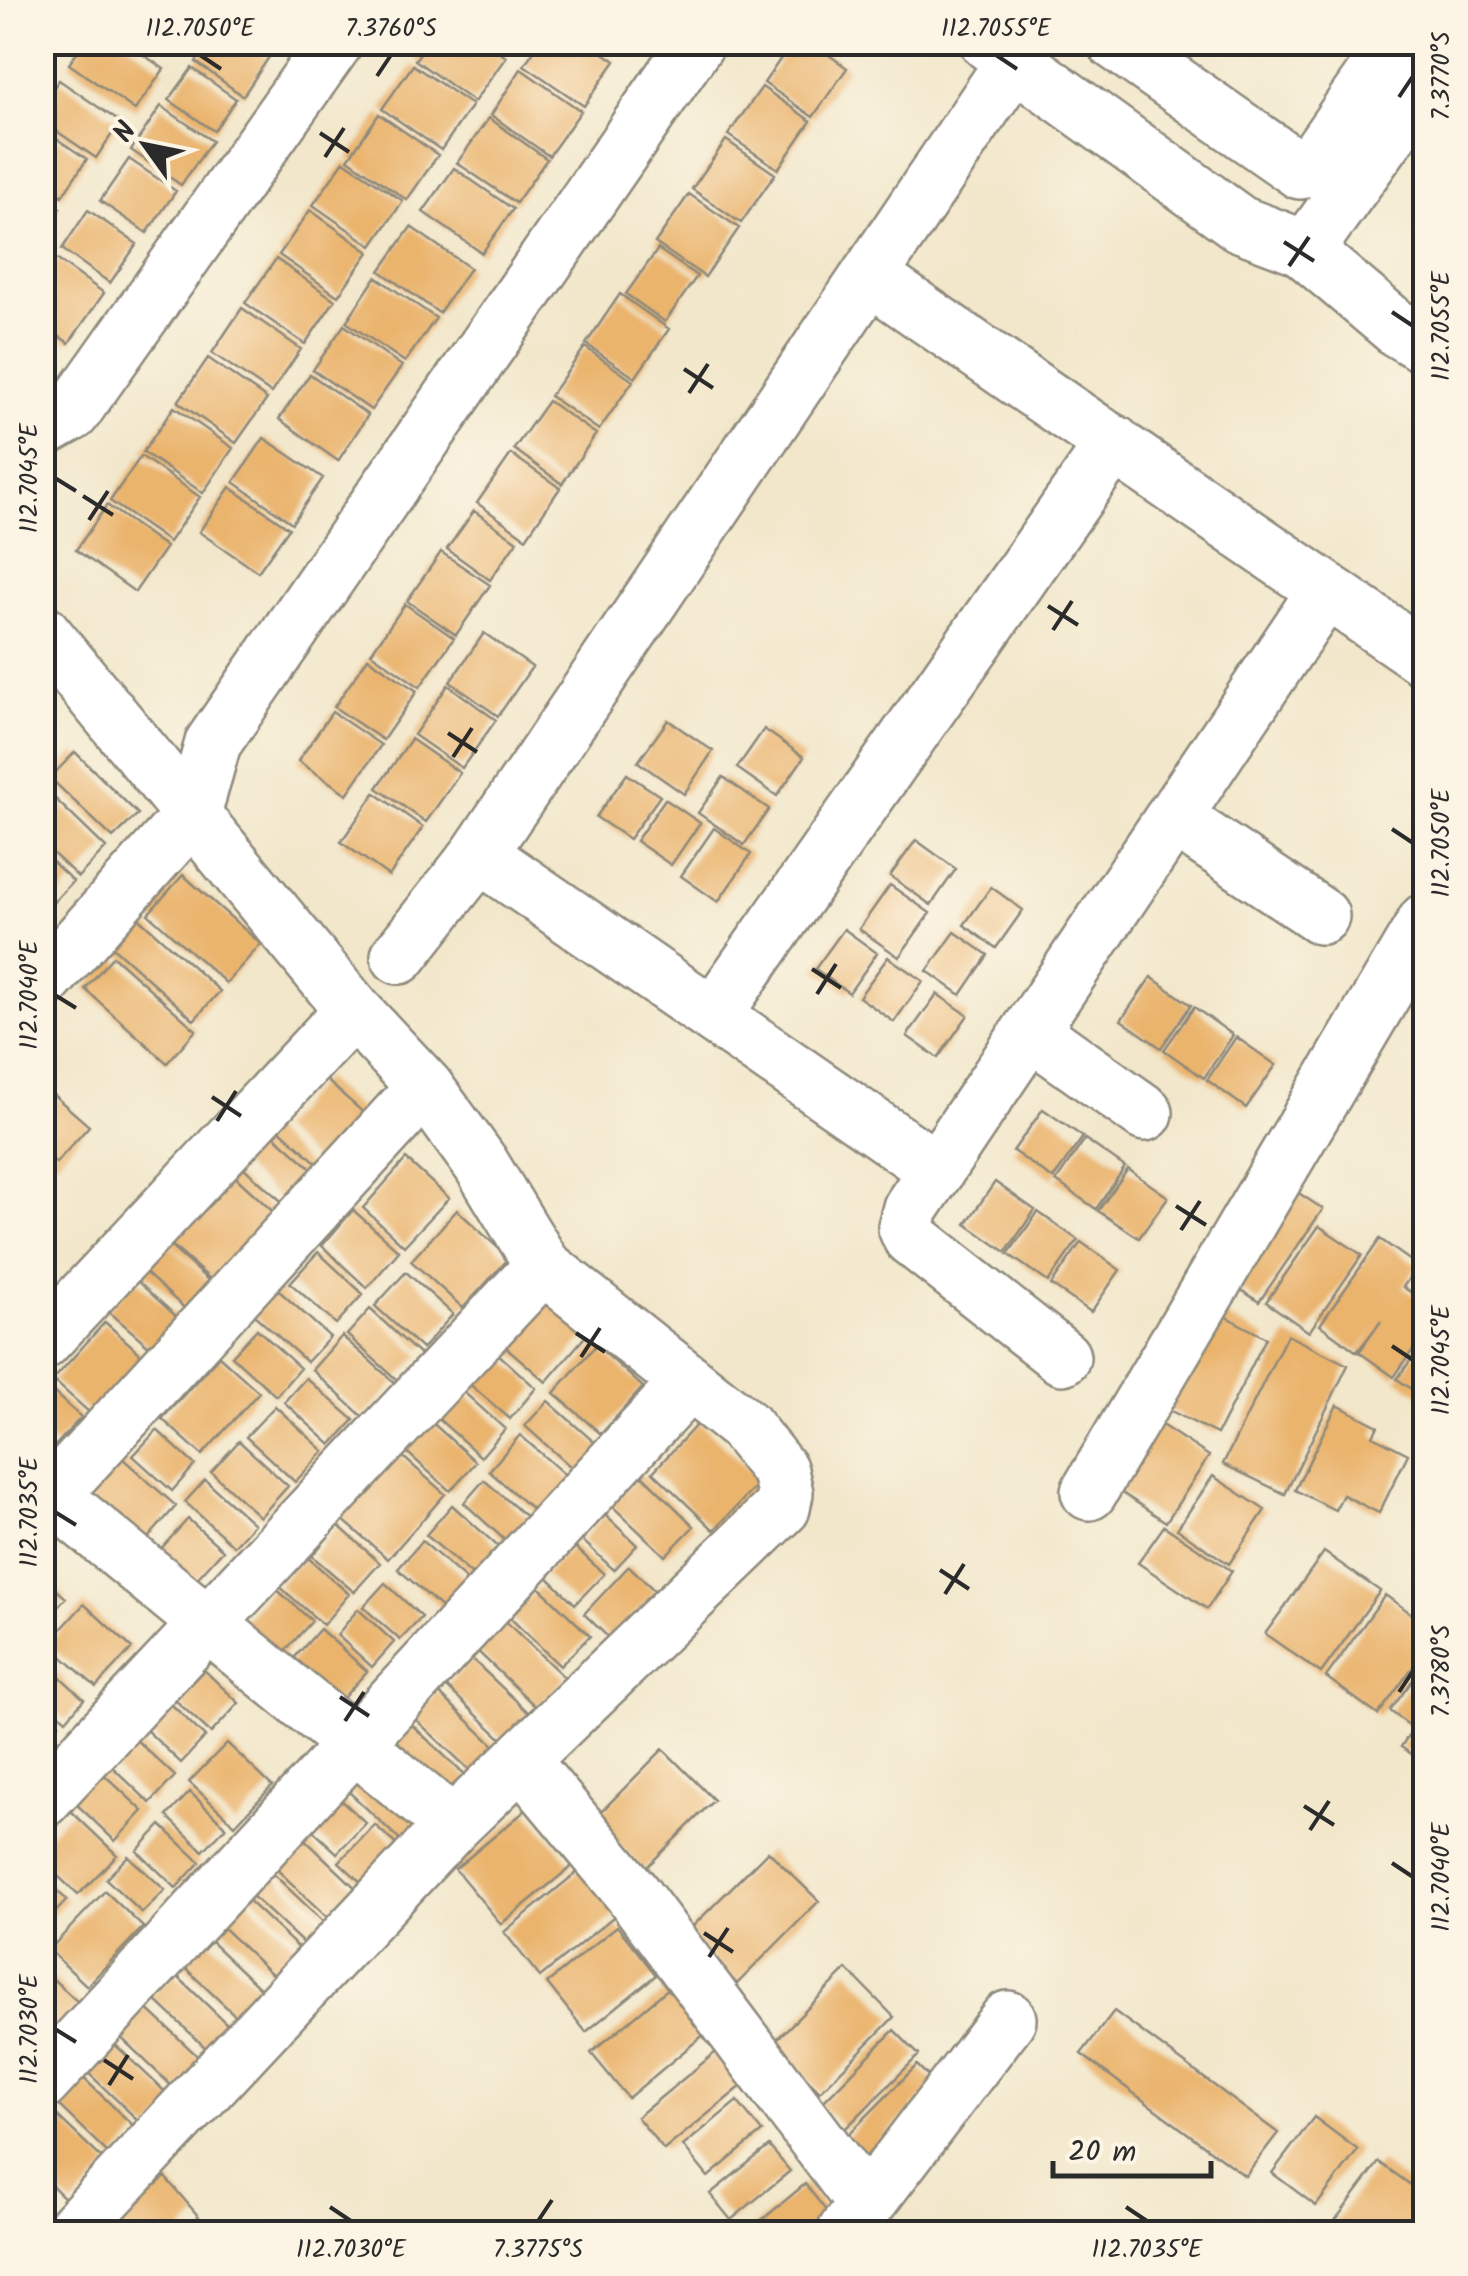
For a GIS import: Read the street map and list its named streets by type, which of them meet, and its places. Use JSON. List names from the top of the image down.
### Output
{
  "scale_bar": "20 m",
  "north": "top left",
  "coordinates": [
    "112.7050°E",
    "7.3760°S",
    "112.7055°E",
    "7.3770°S",
    "112.7045°E",
    "112.7040°E",
    "112.7035°E",
    "7.3780°S",
    "112.7030°E",
    "7.3775°S"
  ]
}
